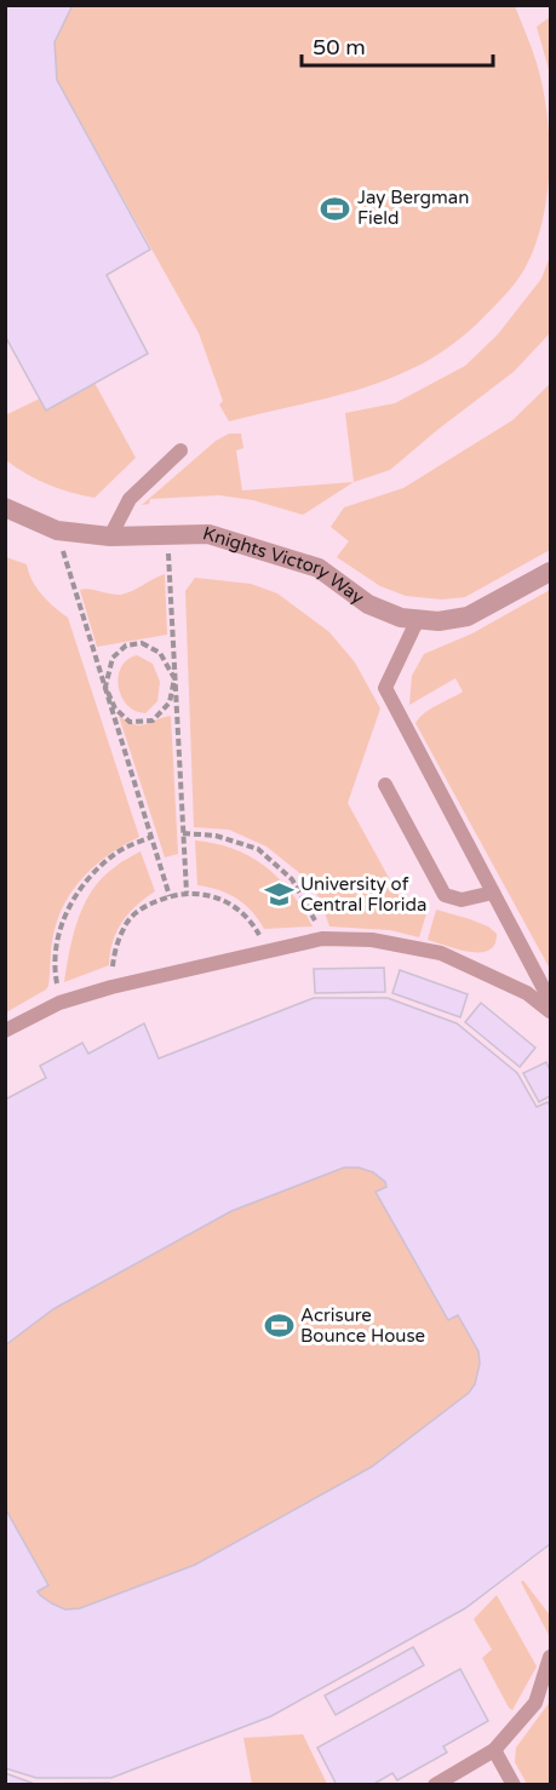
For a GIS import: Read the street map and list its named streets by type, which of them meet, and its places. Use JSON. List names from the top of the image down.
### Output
{
  "streets": {
    "street": ["Knights Victory Way"]
  },
  "places": {
    "sports": ["Jay Bergman Field", "Acrisure Bounce House"],
    "school or university": ["University of Central Florida"]
  },
  "scale_bar": "50 m"
}
